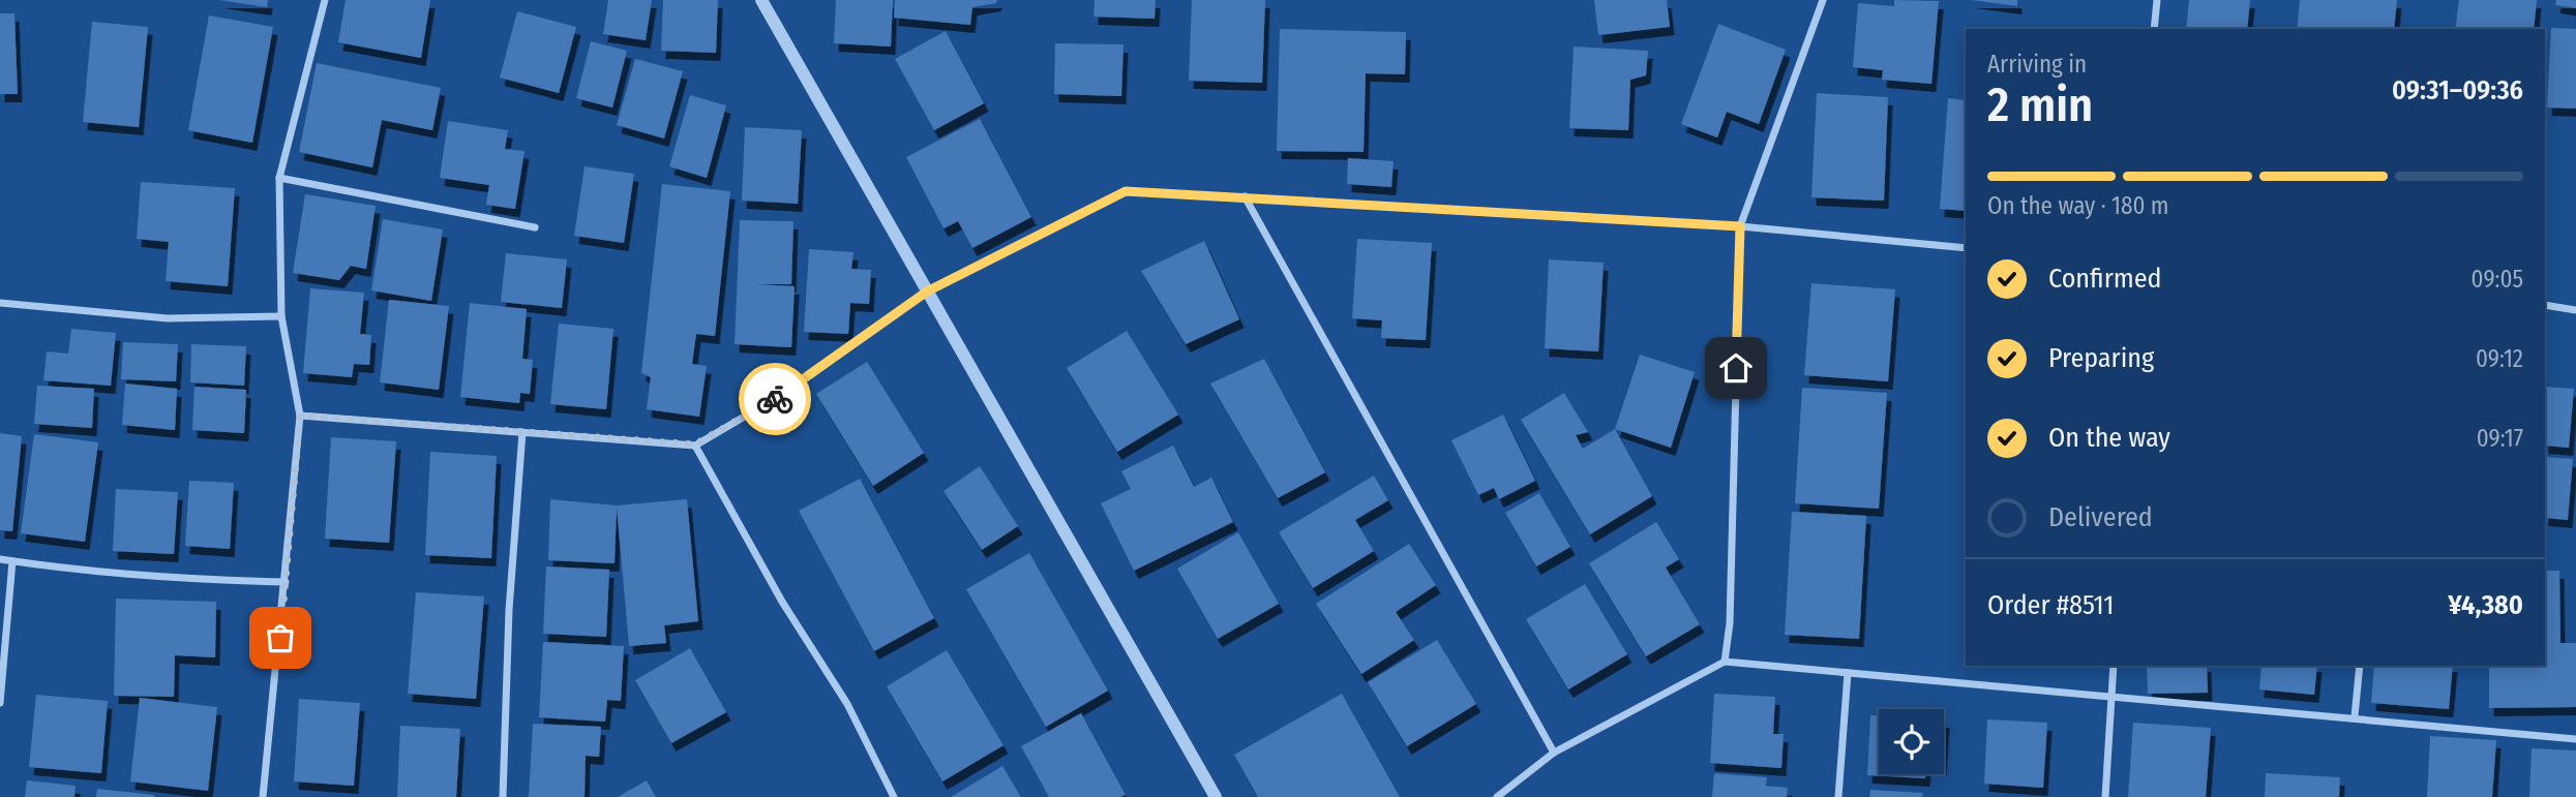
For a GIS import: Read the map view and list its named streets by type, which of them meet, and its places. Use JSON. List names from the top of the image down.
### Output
{
  "page": {
    "heading": ["2 min", "Arriving in", "09:31–09:36"],
    "panel": ["Order #8511", "¥4,380"],
    "bar": "On the way · 180 m",
    "list": [
      ["Confirmed", "09:05"],
      ["Preparing", "09:12"],
      ["On the way", "09:17"],
      "Delivered"
    ]
  }
}
